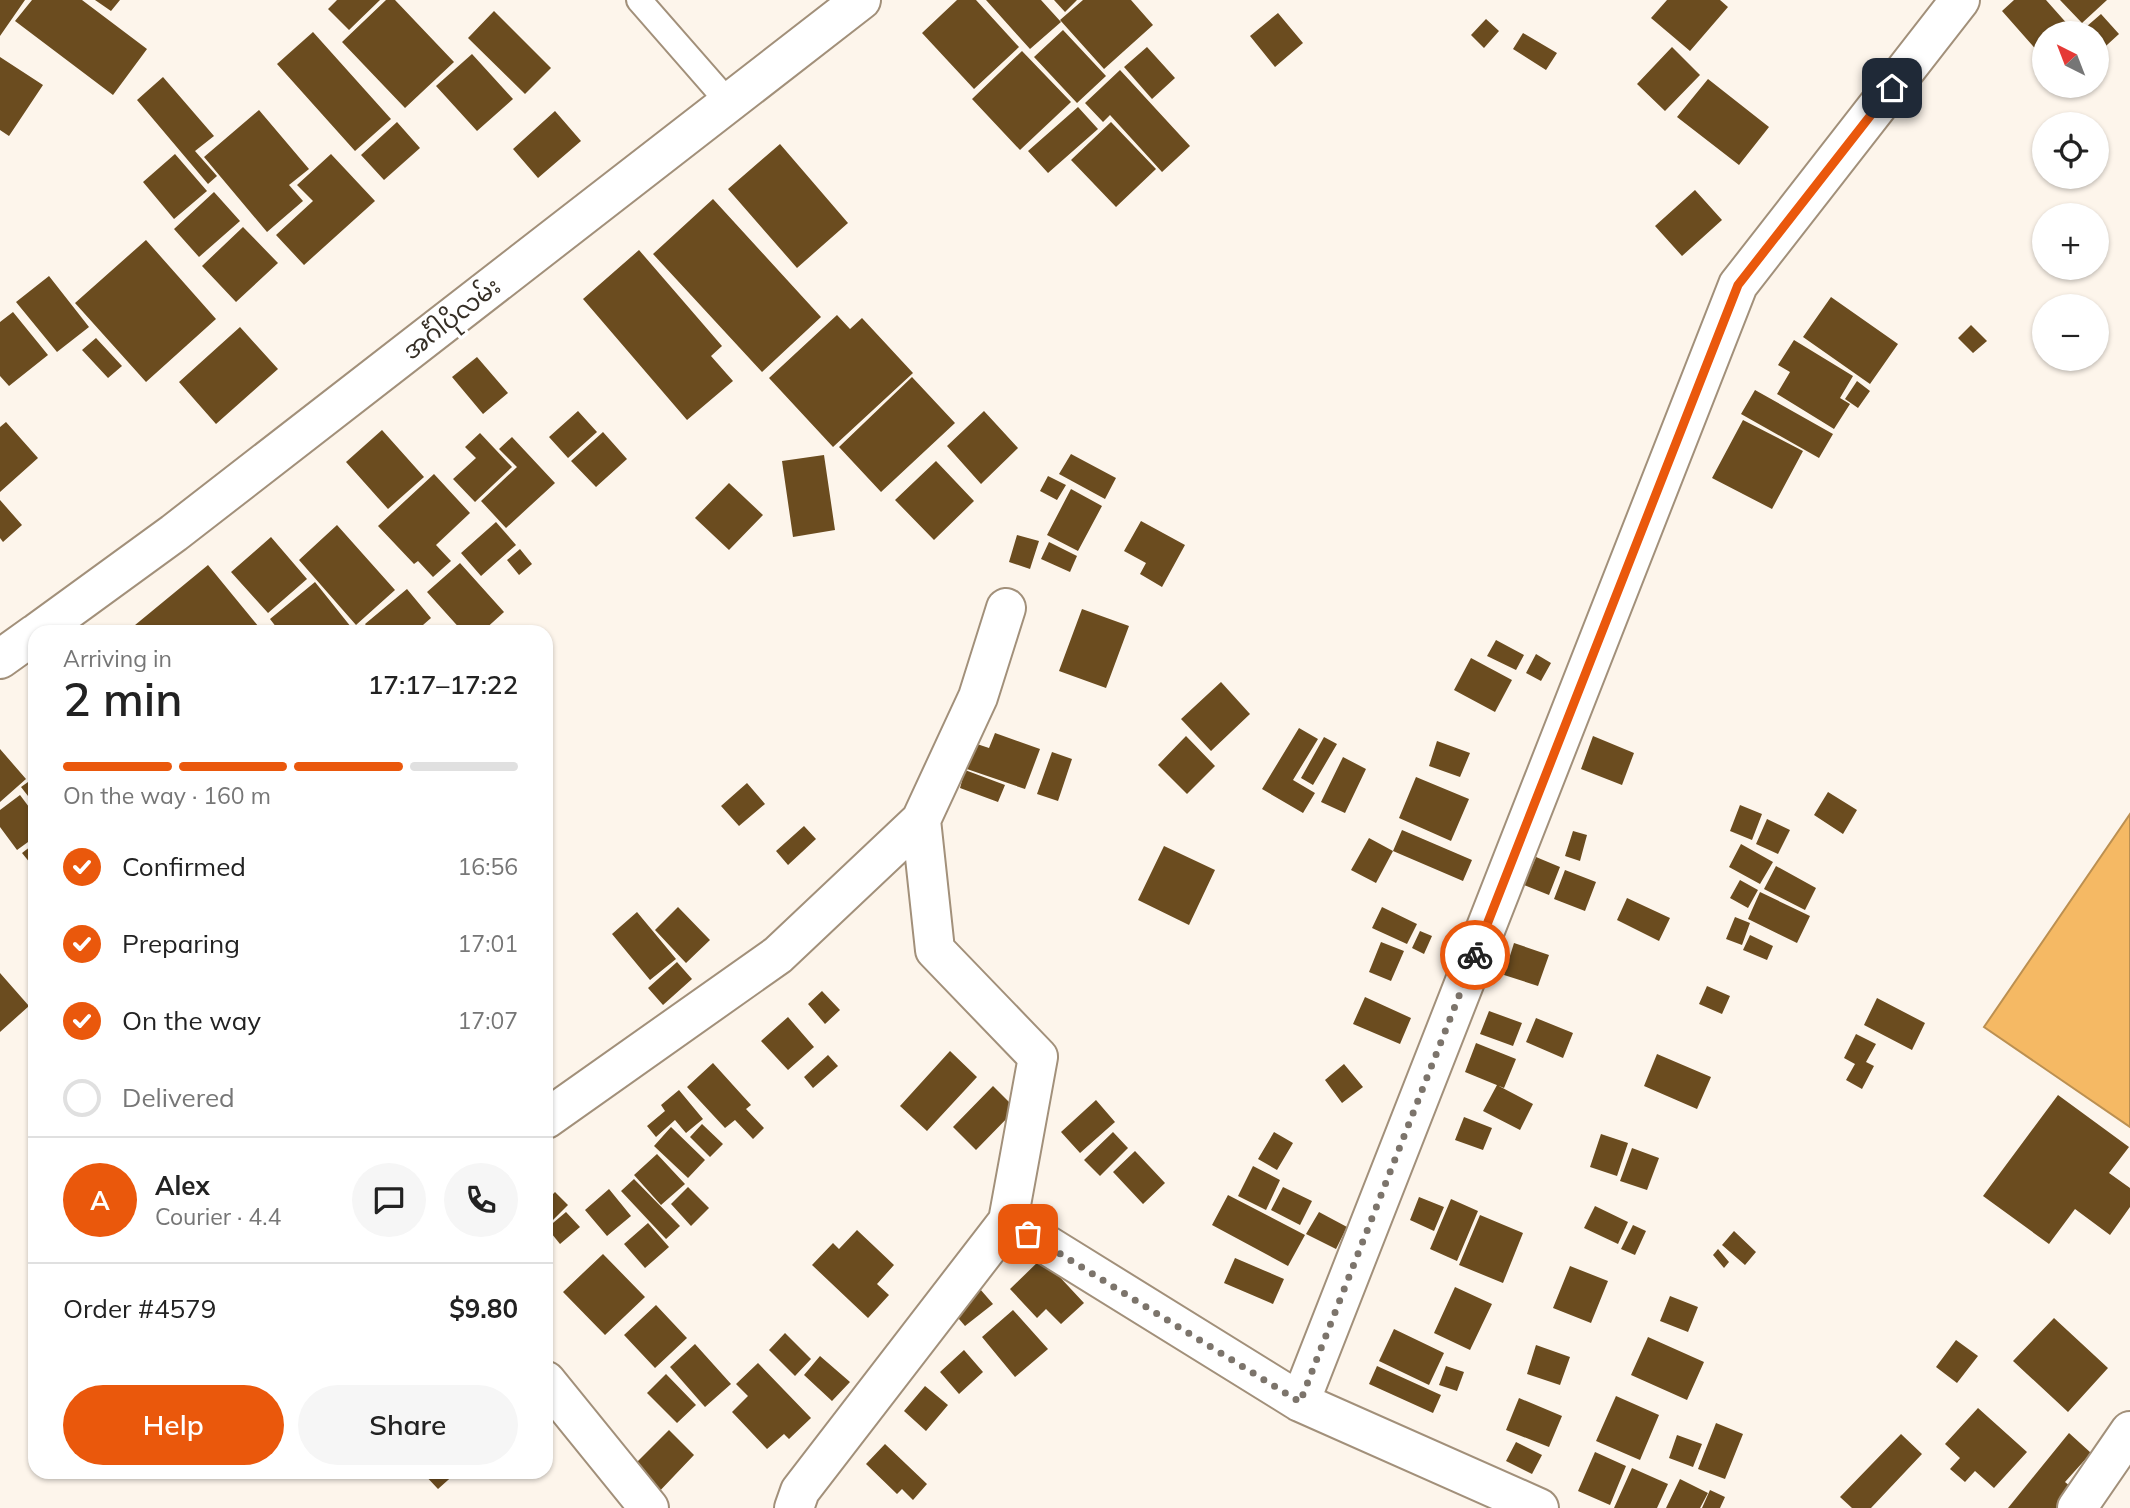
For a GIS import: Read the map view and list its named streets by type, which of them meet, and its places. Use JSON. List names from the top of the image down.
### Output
{
  "streets": {
    "street": ["အင်္ဂါပိုလမ်း"]
  },
  "north": "top left",
  "page": {
    "map_buttons": ["+", "−"],
    "heading": ["2 min", "Arriving in", "17:17–17:22"],
    "panel": [
      "Alex",
      "Courier · 4.4",
      "Order #4579",
      "$9.80"
    ],
    "bar": "On the way · 160 m",
    "list": [
      ["Confirmed", "16:56"],
      ["Preparing", "17:01"],
      ["On the way", "17:07"],
      "Delivered"
    ],
    "round": "A",
    "buttons": ["Help", "Share"]
  }
}
